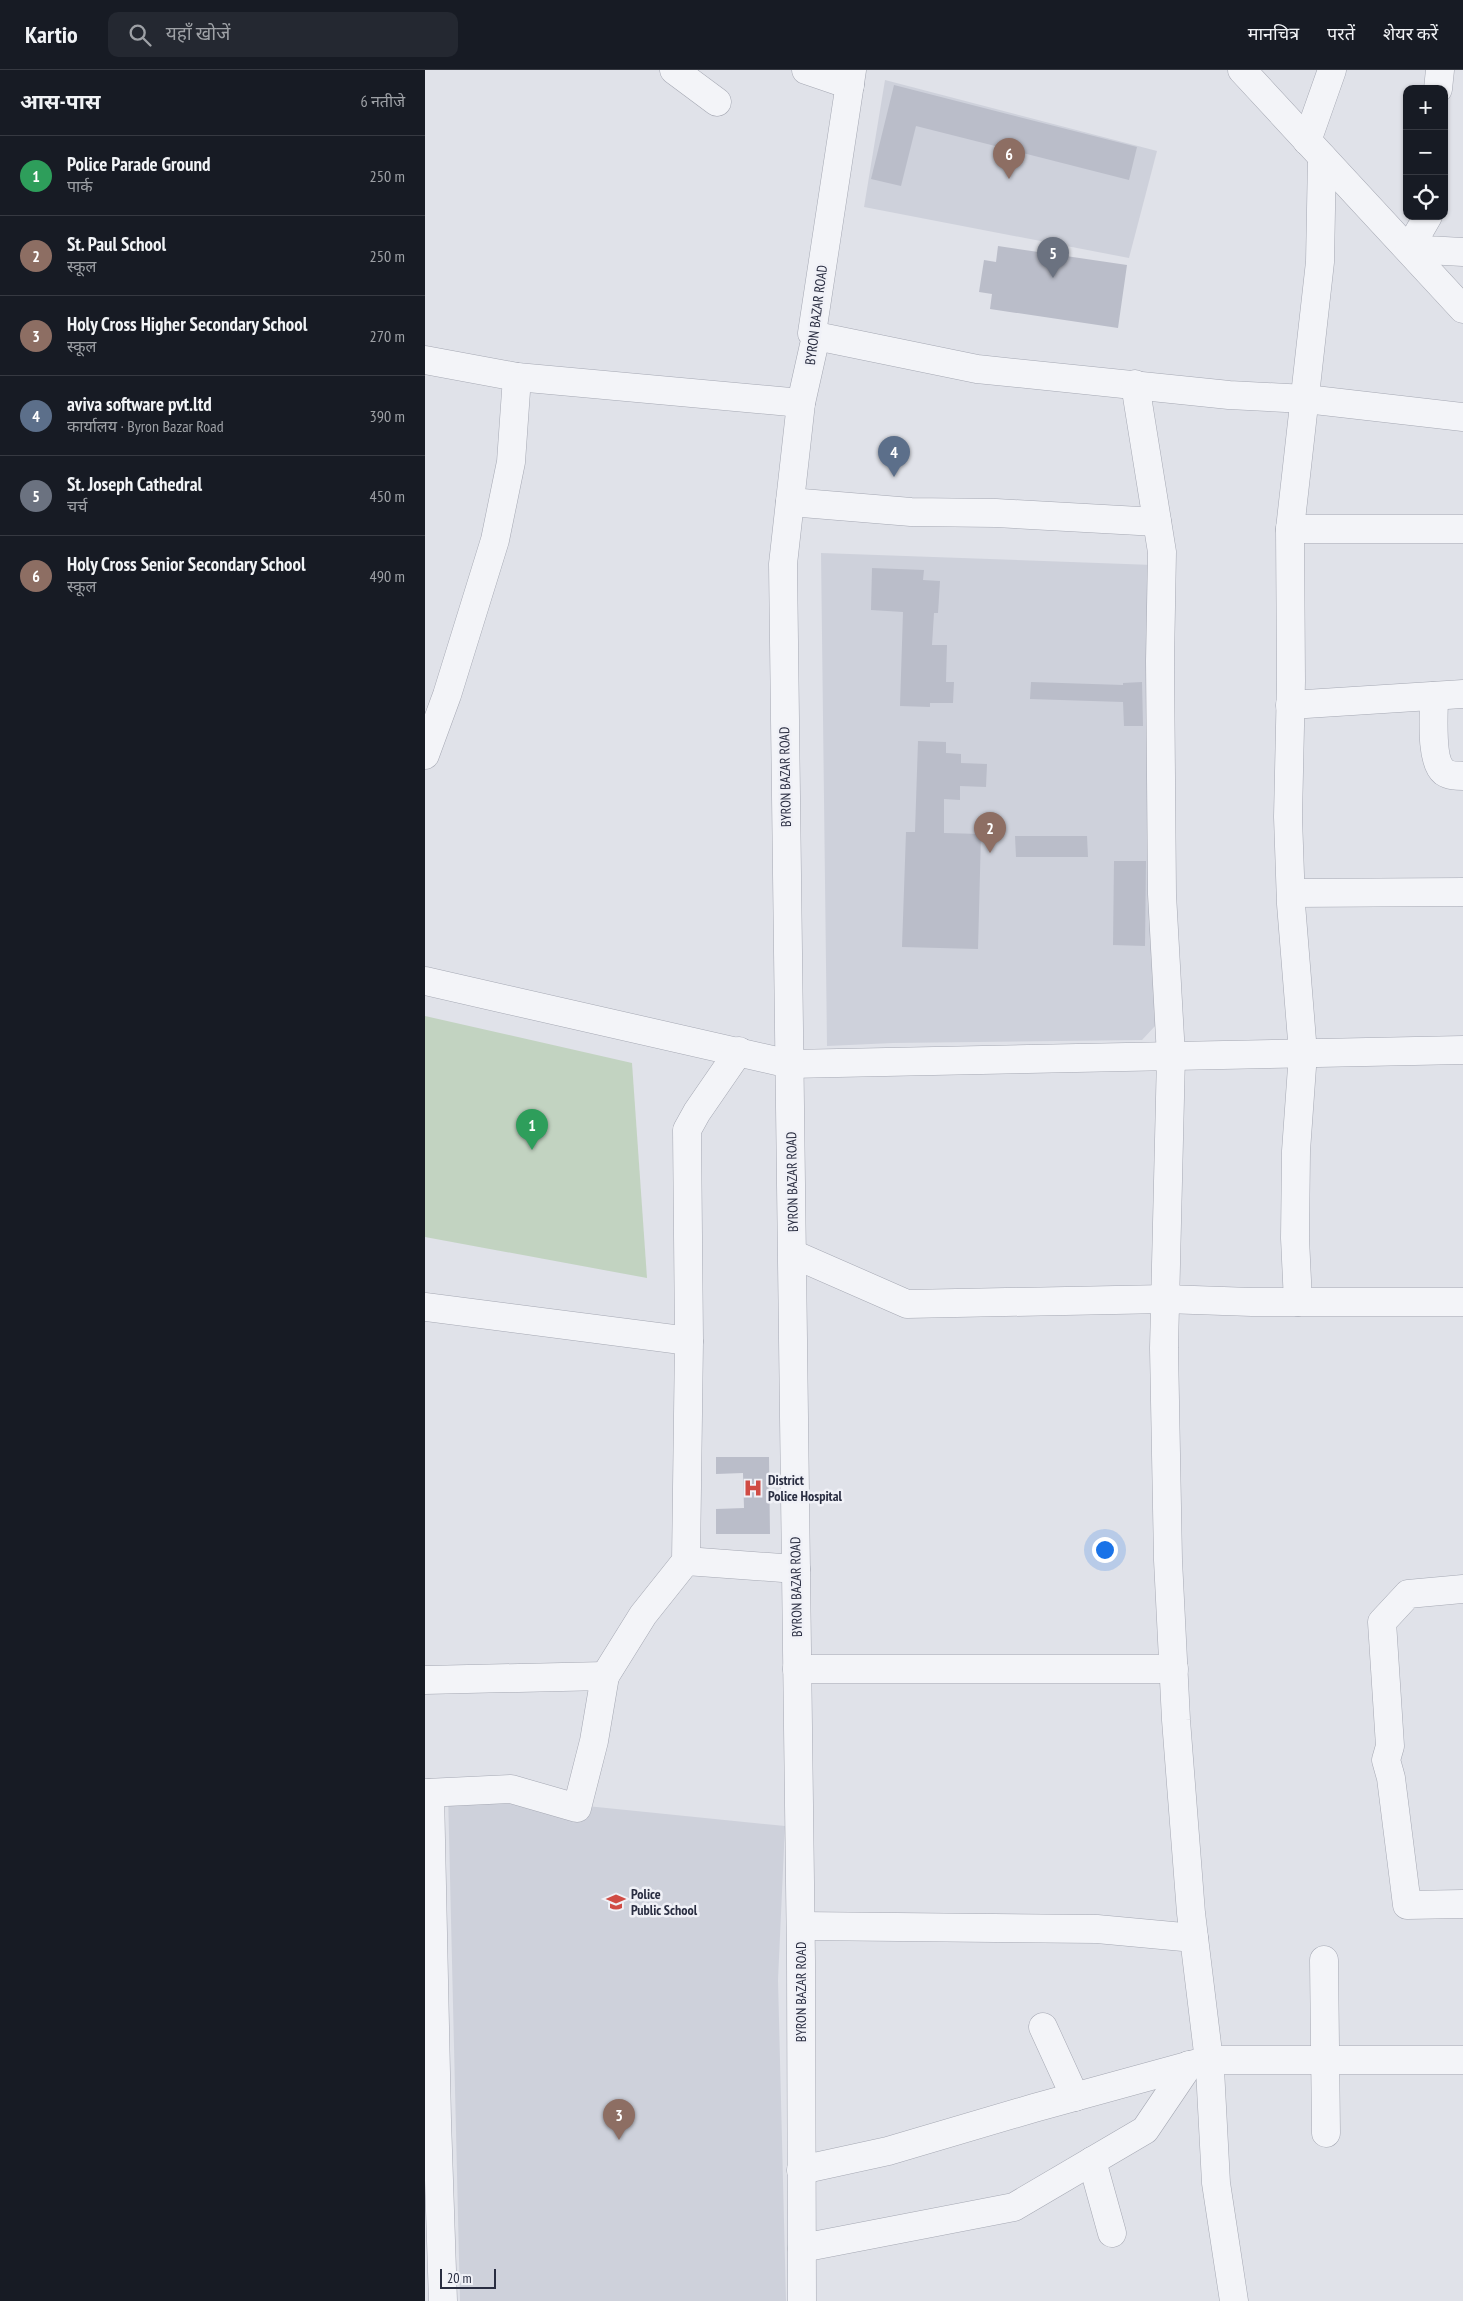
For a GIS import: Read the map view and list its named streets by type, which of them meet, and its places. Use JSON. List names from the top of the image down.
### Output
{
  "streets": {
    "street": ["BYRON BAZAR ROAD"]
  },
  "places": {
    "hospital": ["District Police Hospital"],
    "school or university": ["Police Public School"]
  },
  "scale_bar": "20 m",
  "page": {
    "header": "Kartio",
    "search": "यहाँ खोजें",
    "nav": ["मानचित्र", "परतें", "शेयर करें"],
    "heading": ["आस-पास", "6 नतीजे"],
    "map_buttons": ["+", "−"],
    "list": [
      {
        "mark": "1",
        "name": "Police Parade Ground",
        "note": "पार्क",
        "value": "250 m"
      },
      {
        "mark": "2",
        "name": "St. Paul School",
        "note": "स्कूल",
        "value": "250 m"
      },
      {
        "mark": "3",
        "name": "Holy Cross Higher Secondary School",
        "note": "स्कूल",
        "value": "270 m"
      },
      {
        "mark": "4",
        "name": "aviva software pvt.ltd",
        "note": "कार्यालय · Byron Bazar Road",
        "value": "390 m"
      },
      {
        "mark": "5",
        "name": "St. Joseph Cathedral",
        "note": "चर्च",
        "value": "450 m"
      },
      {
        "mark": "6",
        "name": "Holy Cross Senior Secondary School",
        "note": "स्कूल",
        "value": "490 m"
      }
    ],
    "pins": [
      "6",
      "5",
      "4",
      "2",
      "1",
      "3"
    ],
    "scale": "20 m"
  }
}
